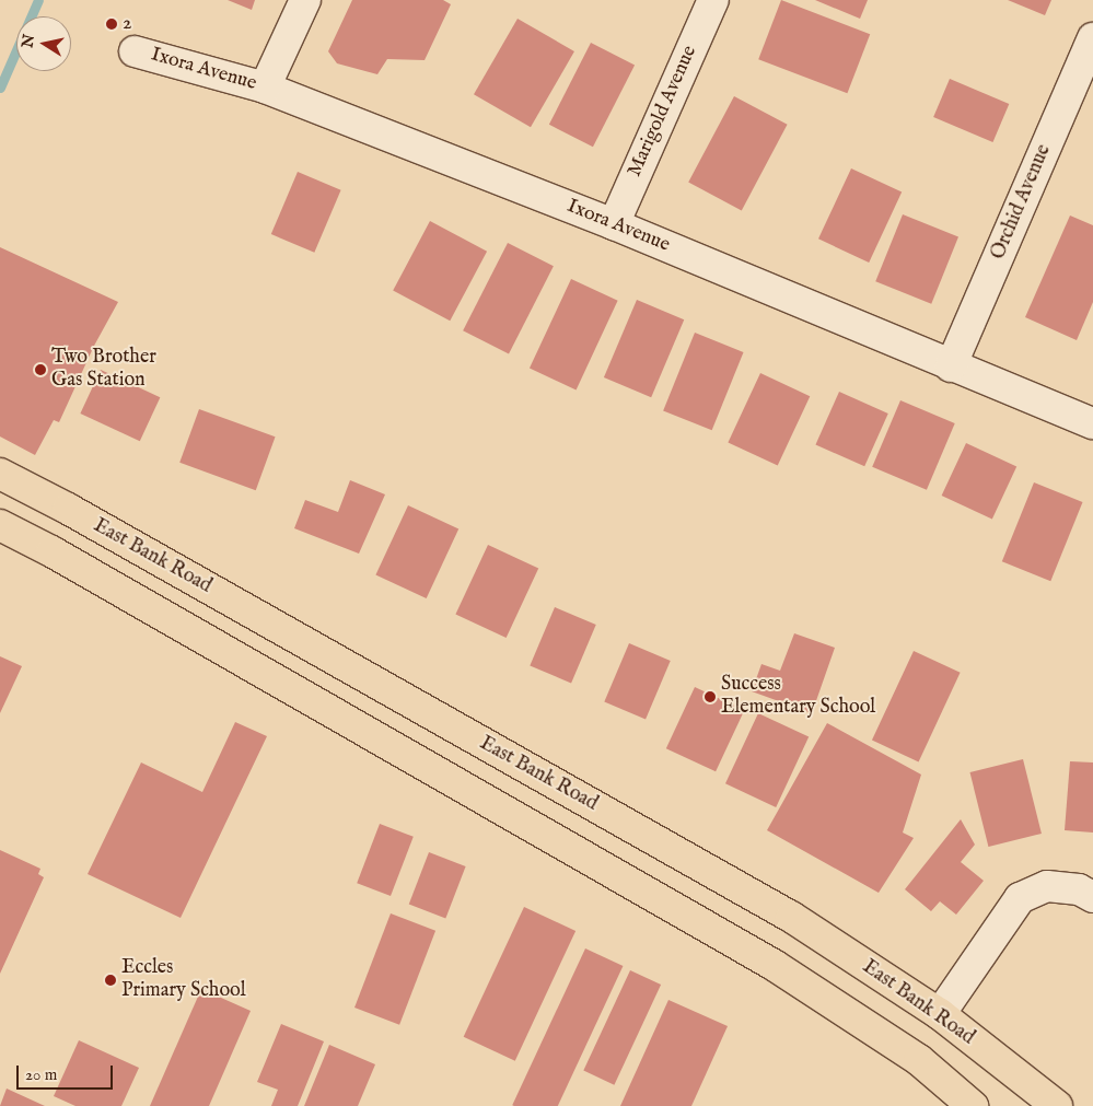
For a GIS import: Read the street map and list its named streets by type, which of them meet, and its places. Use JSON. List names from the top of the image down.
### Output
{
  "streets": {
    "main road": ["East Bank Road"],
    "street": ["Ixora Avenue", "Marigold Avenue", "Orchid Avenue"]
  },
  "crossings": [
    ["Ixora Avenue", "Marigold Avenue"],
    ["Ixora Avenue", "Orchid Avenue"]
  ],
  "places": [
    "2",
    "Two Brother Gas Station",
    "Success Elementary School",
    "Eccles Primary School"
  ],
  "scale_bar": "20 m",
  "north": "left"
}
